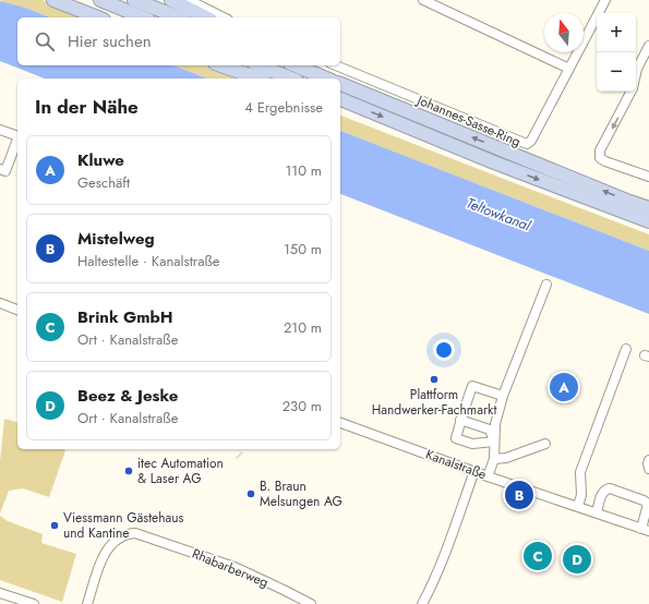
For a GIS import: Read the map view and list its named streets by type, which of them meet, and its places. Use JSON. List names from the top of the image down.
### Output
{
  "streets": {
    "street": ["Johannes-Sasse-Ring", "Kanalstraße", "Rhabarberweg"]
  },
  "water": ["Teltowkanal"],
  "places": [
    "Plattform Handwerker-Fachmarkt",
    "itec Automation & Laser AG",
    "B. Braun Melsungen AG",
    "Viessmann Gästehaus und Kantine"
  ],
  "north": "top",
  "page": {
    "map_buttons": ["+", "−"],
    "search": "Hier suchen",
    "heading": ["In der Nähe", "4 Ergebnisse"],
    "list": [
      {
        "mark": "A",
        "name": "Kluwe",
        "note": "Geschäft",
        "value": "110 m"
      },
      {
        "mark": "B",
        "name": "Mistelweg",
        "note": "Haltestelle · Kanalstraße",
        "value": "150 m"
      },
      {
        "mark": "C",
        "name": "Brink GmbH",
        "note": "Ort · Kanalstraße",
        "value": "210 m"
      },
      {
        "mark": "D",
        "name": "Beez & Jeske",
        "note": "Ort · Kanalstraße",
        "value": "230 m"
      }
    ],
    "pins": [
      "A",
      "B",
      "C",
      "D"
    ]
  }
}
